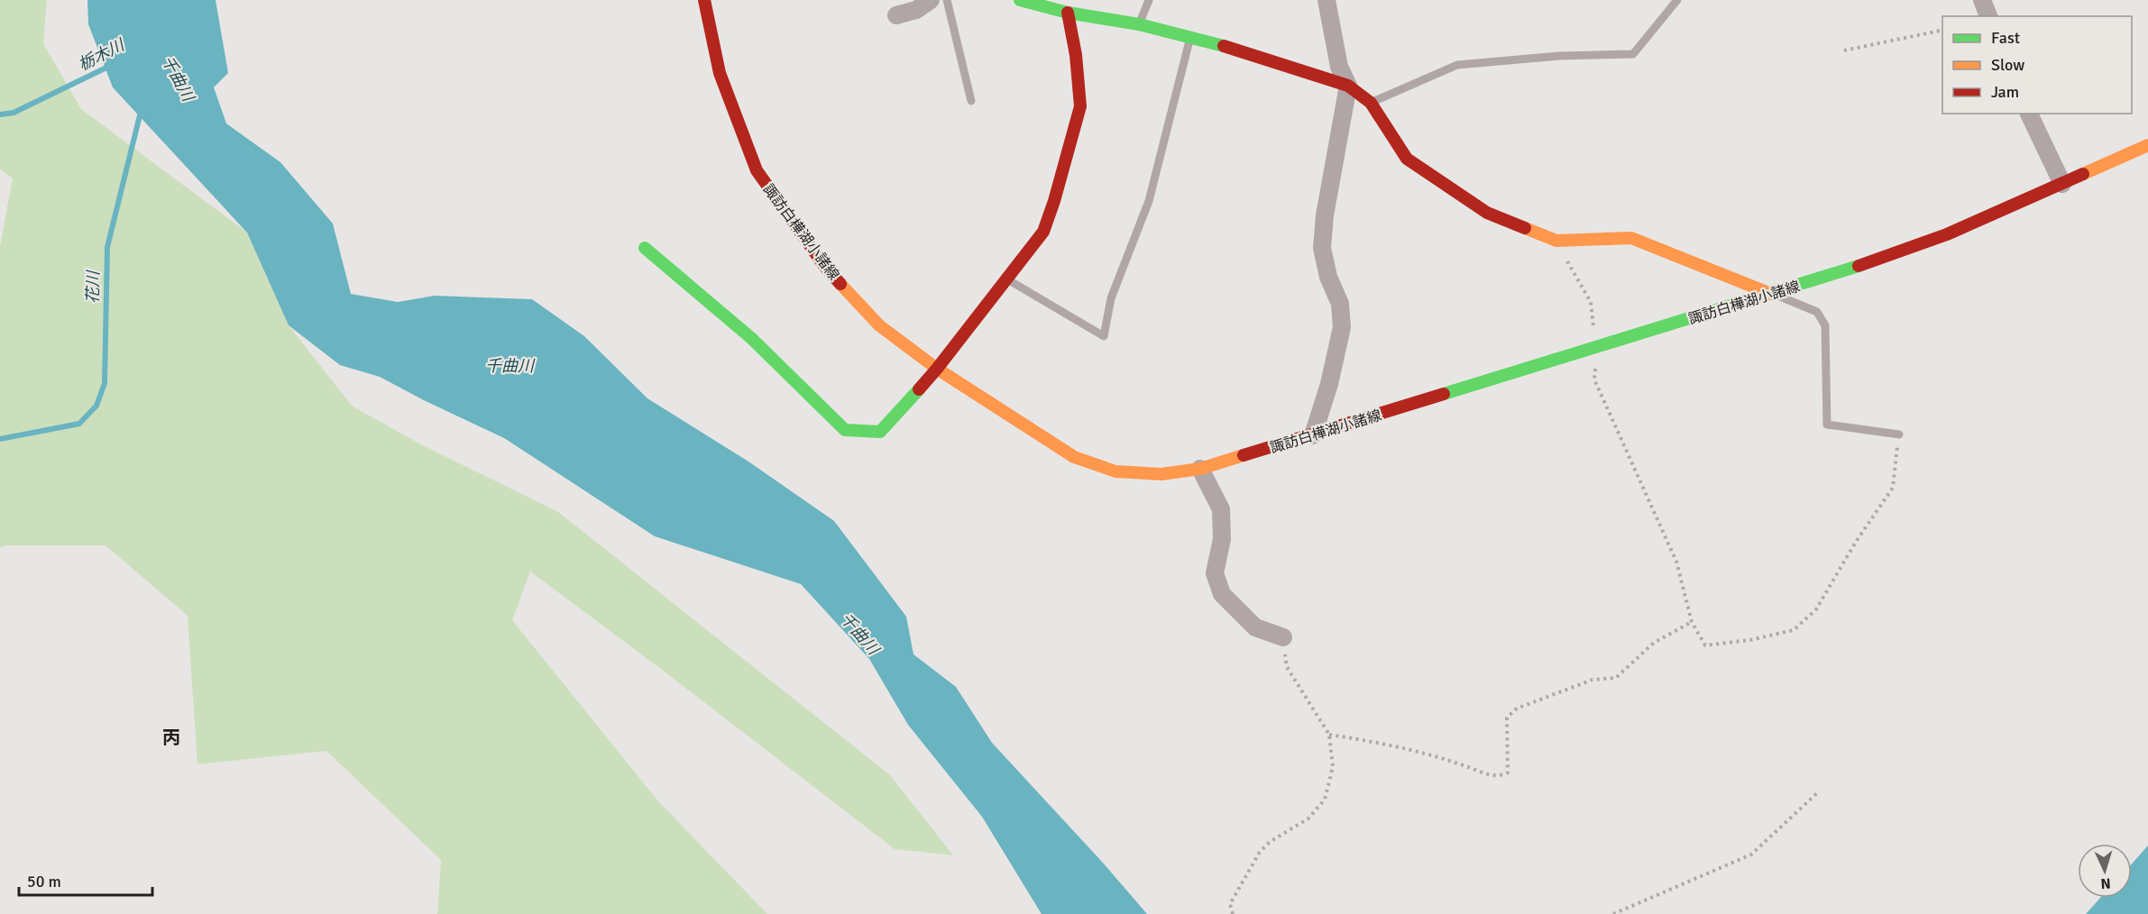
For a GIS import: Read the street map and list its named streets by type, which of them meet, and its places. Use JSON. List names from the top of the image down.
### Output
{
  "streets": {
    "main road": ["諏訪白樺湖小諸線"]
  },
  "districts": ["丙"],
  "water": ["栃木川", "千曲川", "花川"],
  "legend": ["Fast", "Slow", "Jam"],
  "scale_bar": "50 m",
  "north": "bottom"
}
